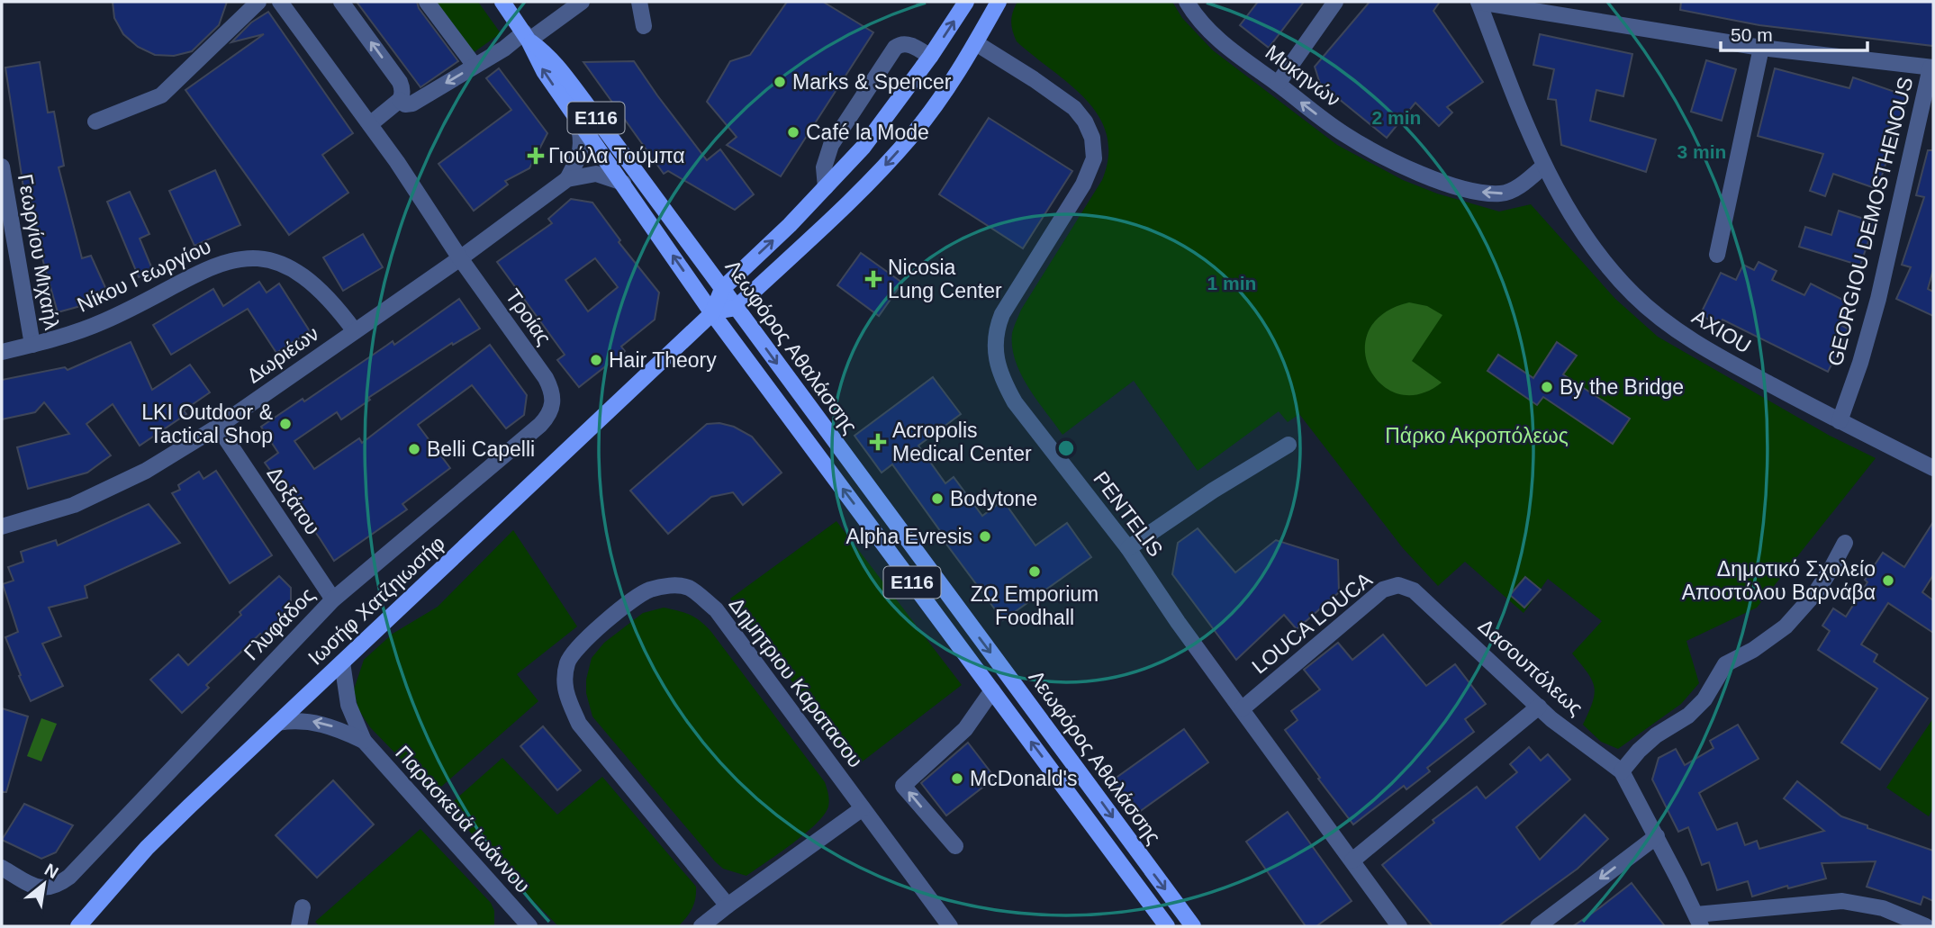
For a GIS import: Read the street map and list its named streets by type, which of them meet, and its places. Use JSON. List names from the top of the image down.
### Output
{
  "streets": {
    "main road": ["E116", "Λεωφόρος Αθαλάσσης", "Ιωσήφ Χατζηιωσήφ"],
    "street": [
      "Μυκηνών",
      "GEORGIOU DEMOSTHENOUS",
      "Γεωργίου Μιχαήλ",
      "Νίκου Γεωργίου",
      "Τροίας",
      "AXIOU",
      "Δωριέων",
      "Δοξάτου",
      "PENTELIS",
      "LOUCA LOUCA",
      "Γλυφάδος",
      "Δασουπόλεως",
      "Δημητριου Καρατασου",
      "Παρασκευά Ιωάννου"
    ]
  },
  "crossings": [
    ["Μυκηνών", "AXIOU"],
    ["GEORGIOU DEMOSTHENOUS", "AXIOU"],
    ["Γεωργίου Μιχαήλ", "Νίκου Γεωργίου"],
    ["Νίκου Γεωργίου", "Δωριέων"],
    ["Τροίας", "Δωριέων"],
    ["Τροίας", "Γλυφάδος"],
    ["Λεωφόρος Αθαλάσσης", "Ιωσήφ Χατζηιωσήφ"],
    ["Δωριέων", "Δοξάτου"],
    ["Δοξάτου", "Γλυφάδος"],
    ["PENTELIS", "LOUCA LOUCA"],
    ["Ιωσήφ Χατζηιωσήφ", "Παρασκευά Ιωάννου"],
    ["LOUCA LOUCA", "Δασουπόλεως"]
  ],
  "one_way": ["Μυκηνών"],
  "parks": ["Πάρκο Ακροπόλεως"],
  "places": {
    "other": [
      "Marks & Spencer",
      "Café la Mode",
      "Hair Theory",
      "By the Bridge",
      "LKI Outdoor & Tactical Shop",
      "Belli Capelli",
      "Bodytone",
      "Alpha Evresis",
      "ΖΩ Emporium Foodhall",
      "Δημοτικό Σχολείο Αποστόλου Βαρνάβα",
      "McDonald's"
    ],
    "health": ["Γιούλα Τούμπα", "Nicosia Lung Center", "Acropolis Medical Center"]
  },
  "scale_bar": "50 m",
  "north": "top right",
  "rings": ["2 min", "3 min", "1 min"]
}
